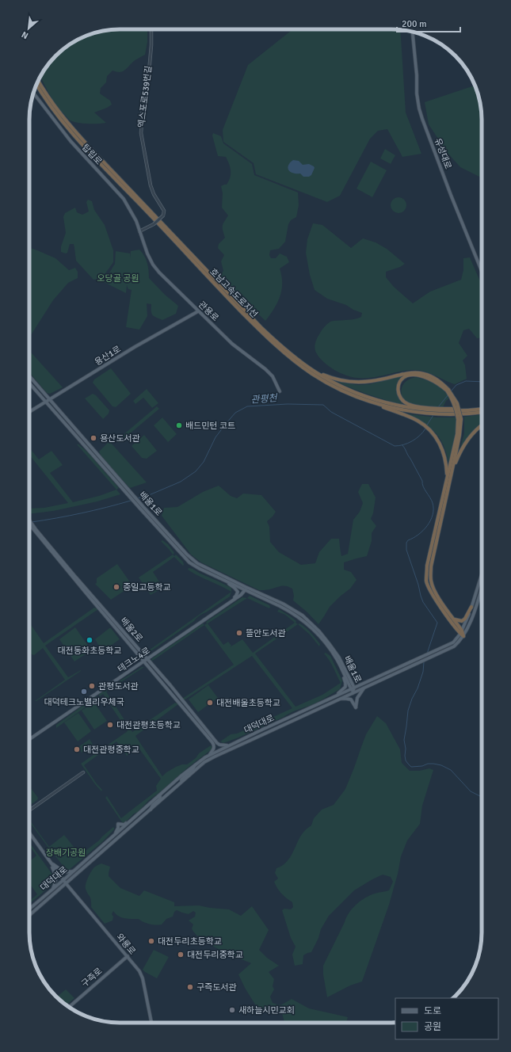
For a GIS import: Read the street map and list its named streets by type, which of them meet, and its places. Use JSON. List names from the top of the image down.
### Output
{
  "streets": {
    "highway": ["호남고속도로지선"],
    "main road": [
      "유성대로",
      "탑립로",
      "관용로",
      "용산1로",
      "배울1로",
      "배울2로",
      "테크노4로",
      "대덕대로",
      "와룡로",
      "구즉로"
    ],
    "street": ["엑스포로539번길"]
  },
  "crossings": [
    ["엑스포로539번길", "탑립로"],
    ["엑스포로539번길", "관용로"],
    ["탑립로", "관용로"],
    ["관용로", "용산1로"],
    ["용산1로", "배울1로"],
    ["배울1로", "테크노4로"],
    ["배울1로", "대덕대로"],
    ["배울2로", "테크노4로"],
    ["배울2로", "대덕대로"],
    ["대덕대로", "와룡로"],
    ["와룡로", "구즉로"]
  ],
  "water": ["관평천"],
  "parks": ["오당골 공원", "장배기공원"],
  "places": [
    "배드민턴 코트",
    "용산도서관",
    "중일고등학교",
    "뜰안도서관",
    "대전동화초등학교",
    "관평도서관",
    "대덕테크노밸리우체국",
    "대전배울초등학교",
    "대전관평초등학교",
    "대전관평중학교",
    "대전두리초등학교",
    "대전두리중학교",
    "구즉도서관",
    "새하늘시민교회"
  ],
  "legend": ["도로", "공원"],
  "scale_bar": "200 m",
  "north": "bottom left"
}
